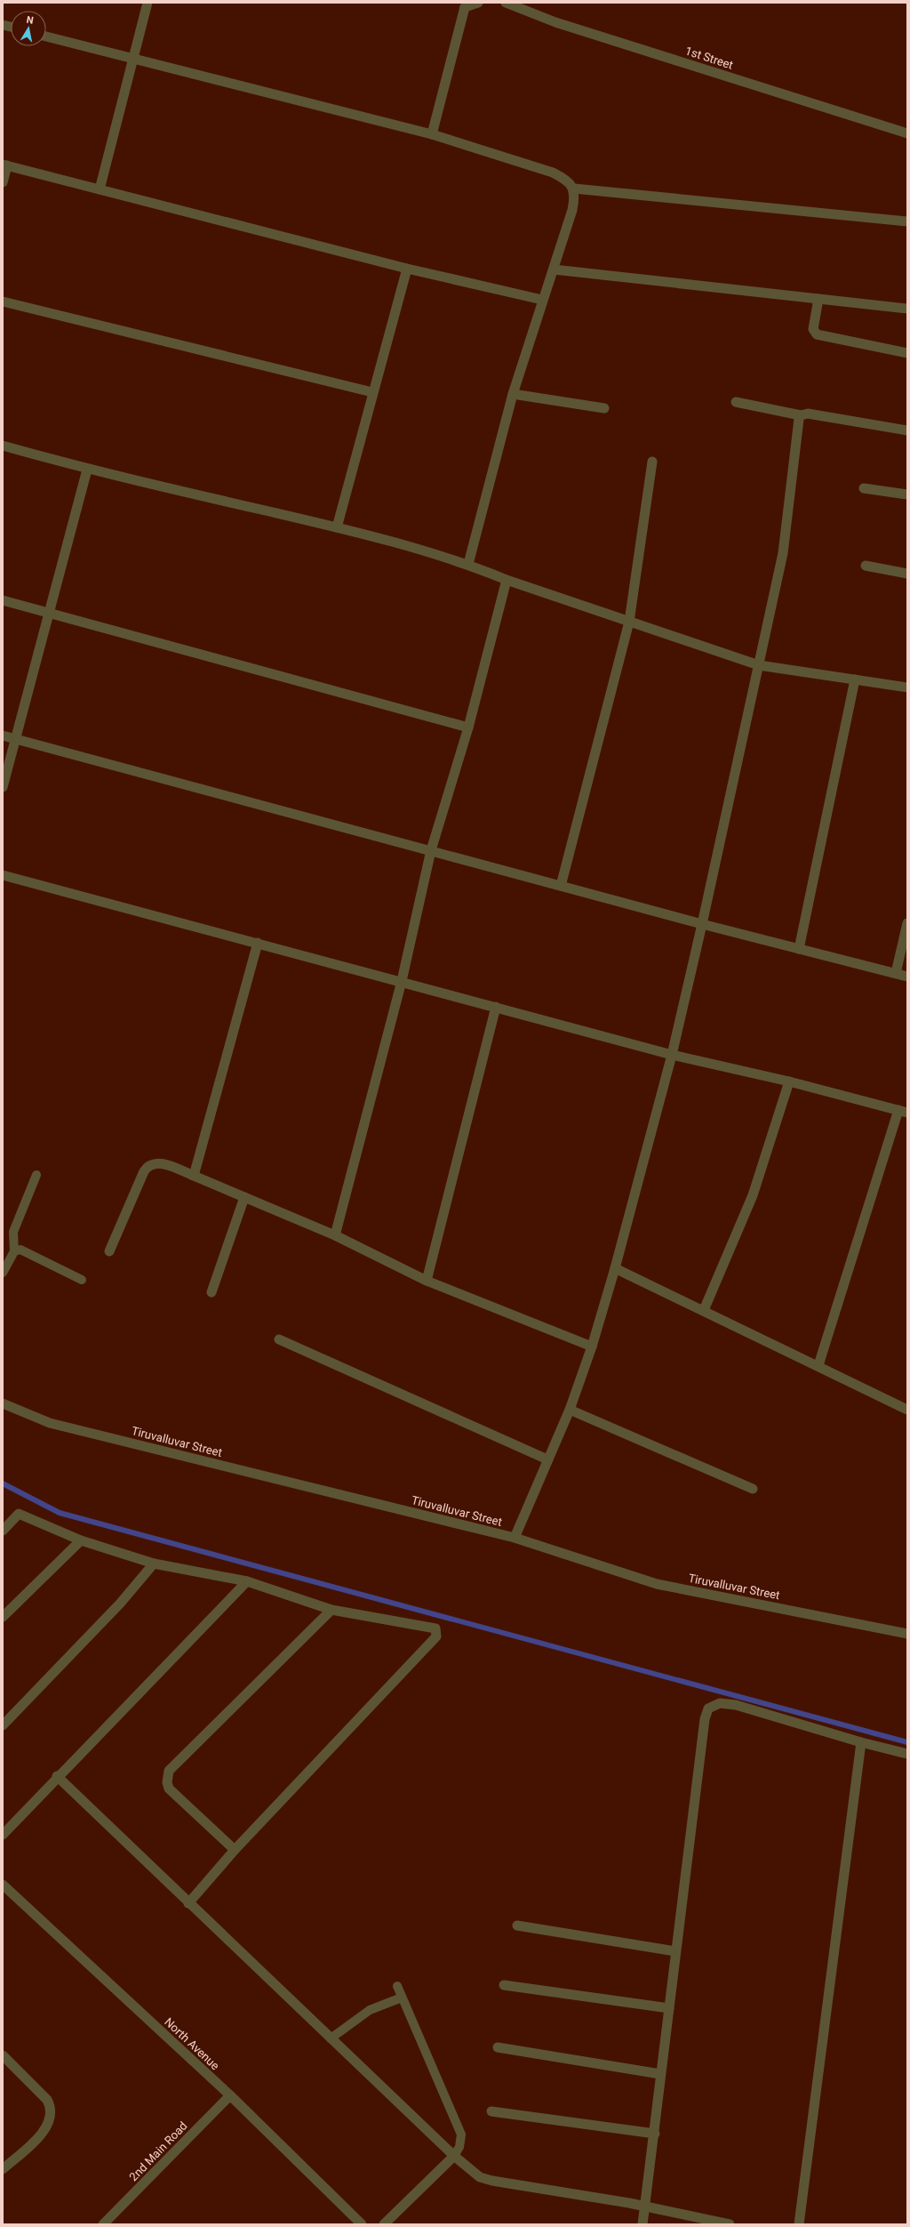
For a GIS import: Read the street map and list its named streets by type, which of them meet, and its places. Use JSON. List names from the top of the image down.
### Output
{
  "streets": {
    "street": [
      "1st Street",
      "Tiruvalluvar Street",
      "North Avenue",
      "2nd Main Road"
    ]
  },
  "crossings": [
    ["North Avenue", "2nd Main Road"]
  ],
  "north": "top"
}
